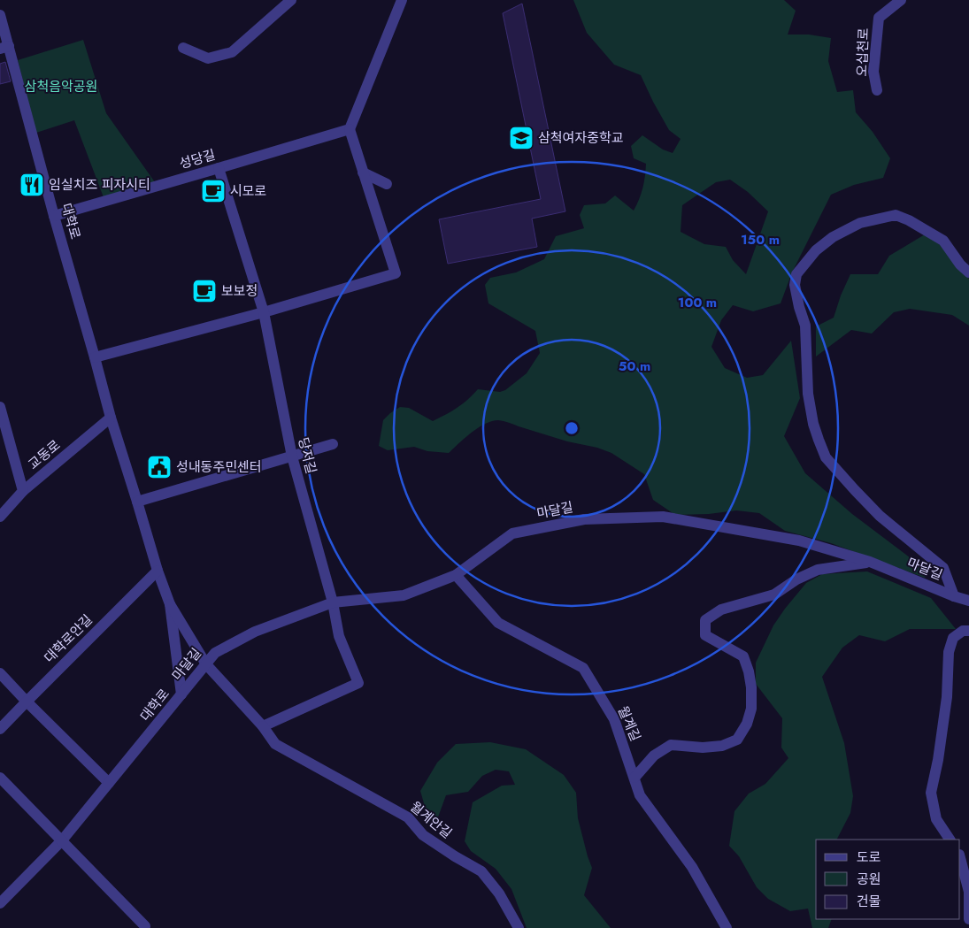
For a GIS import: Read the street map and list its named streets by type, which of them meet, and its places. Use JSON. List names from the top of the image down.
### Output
{
  "streets": {
    "street": [
      "오십천로",
      "성당길",
      "대학로",
      "교동로",
      "당저길",
      "마달길",
      "대학로안길",
      "월계길",
      "월계안길"
    ]
  },
  "crossings": [
    ["성당길", "대학로"],
    ["성당길", "당저길"],
    ["대학로", "교동로"],
    ["대학로", "마달길"],
    ["대학로", "대학로안길"],
    ["대학로", "월계안길"],
    ["당저길", "마달길"],
    ["마달길", "월계길"],
    ["마달길", "월계안길"]
  ],
  "parks": ["삼척음악공원"],
  "places": {
    "school or university": ["삼척여자중학교"],
    "restaurant": ["임실치즈 피자시티"],
    "cafe": ["시모로", "보보정"],
    "public building": ["성내동주민센터"]
  },
  "legend": ["도로", "공원", "건물"],
  "rings": ["150 m", "100 m", "50 m"]
}
